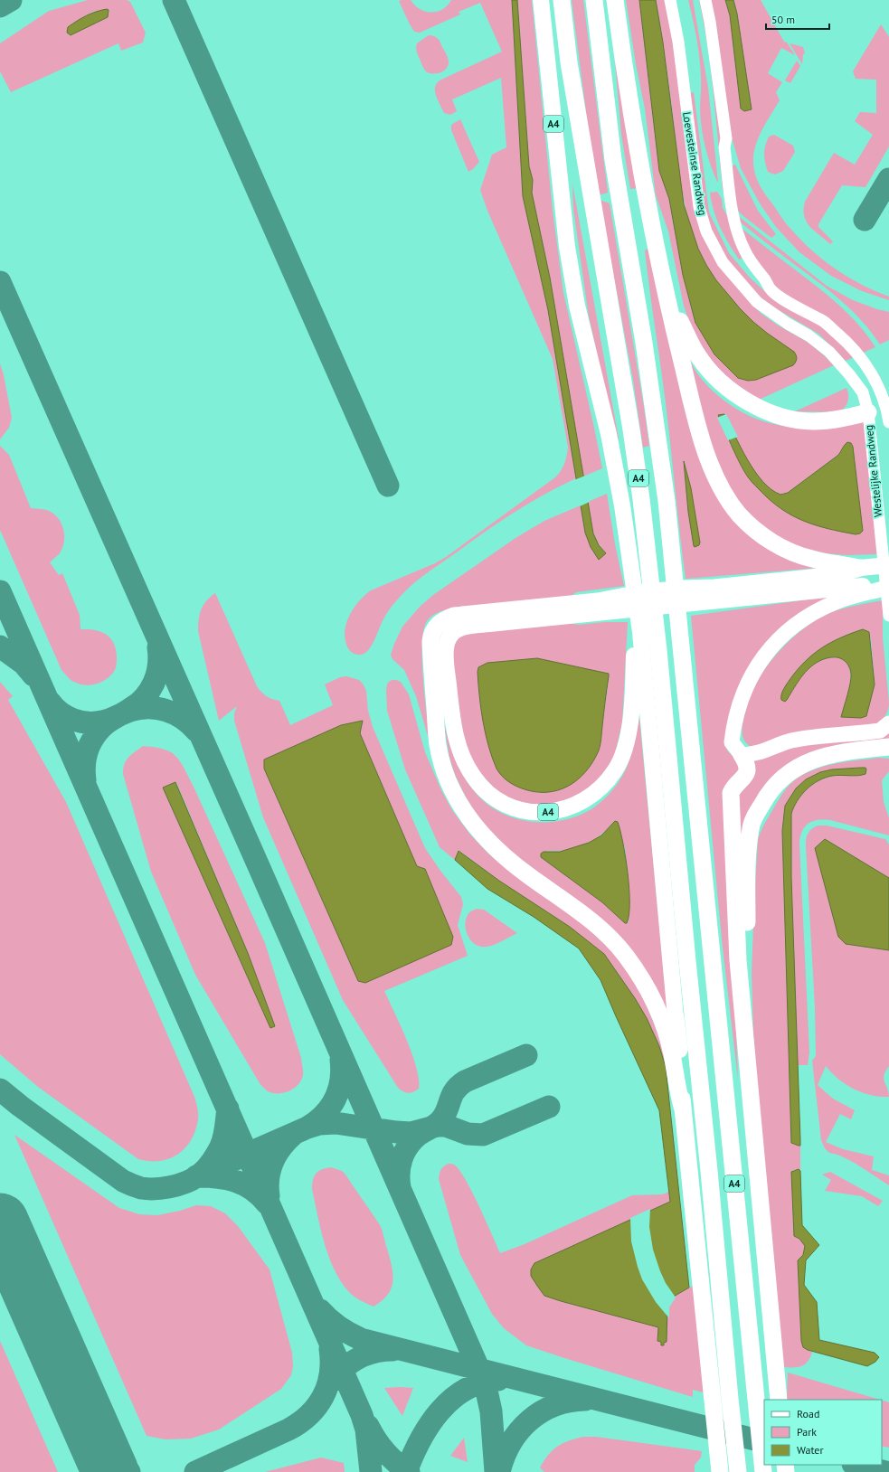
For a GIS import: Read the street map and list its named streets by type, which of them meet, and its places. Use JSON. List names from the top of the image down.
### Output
{
  "streets": {
    "highway": ["A4"],
    "street": ["Loevesteinse Randweg", "Westelijke Randweg"]
  },
  "crossings": [
    ["Loevesteinse Randweg", "Westelijke Randweg"]
  ],
  "legend": ["Road", "Park", "Water"],
  "scale_bar": "50 m"
}
